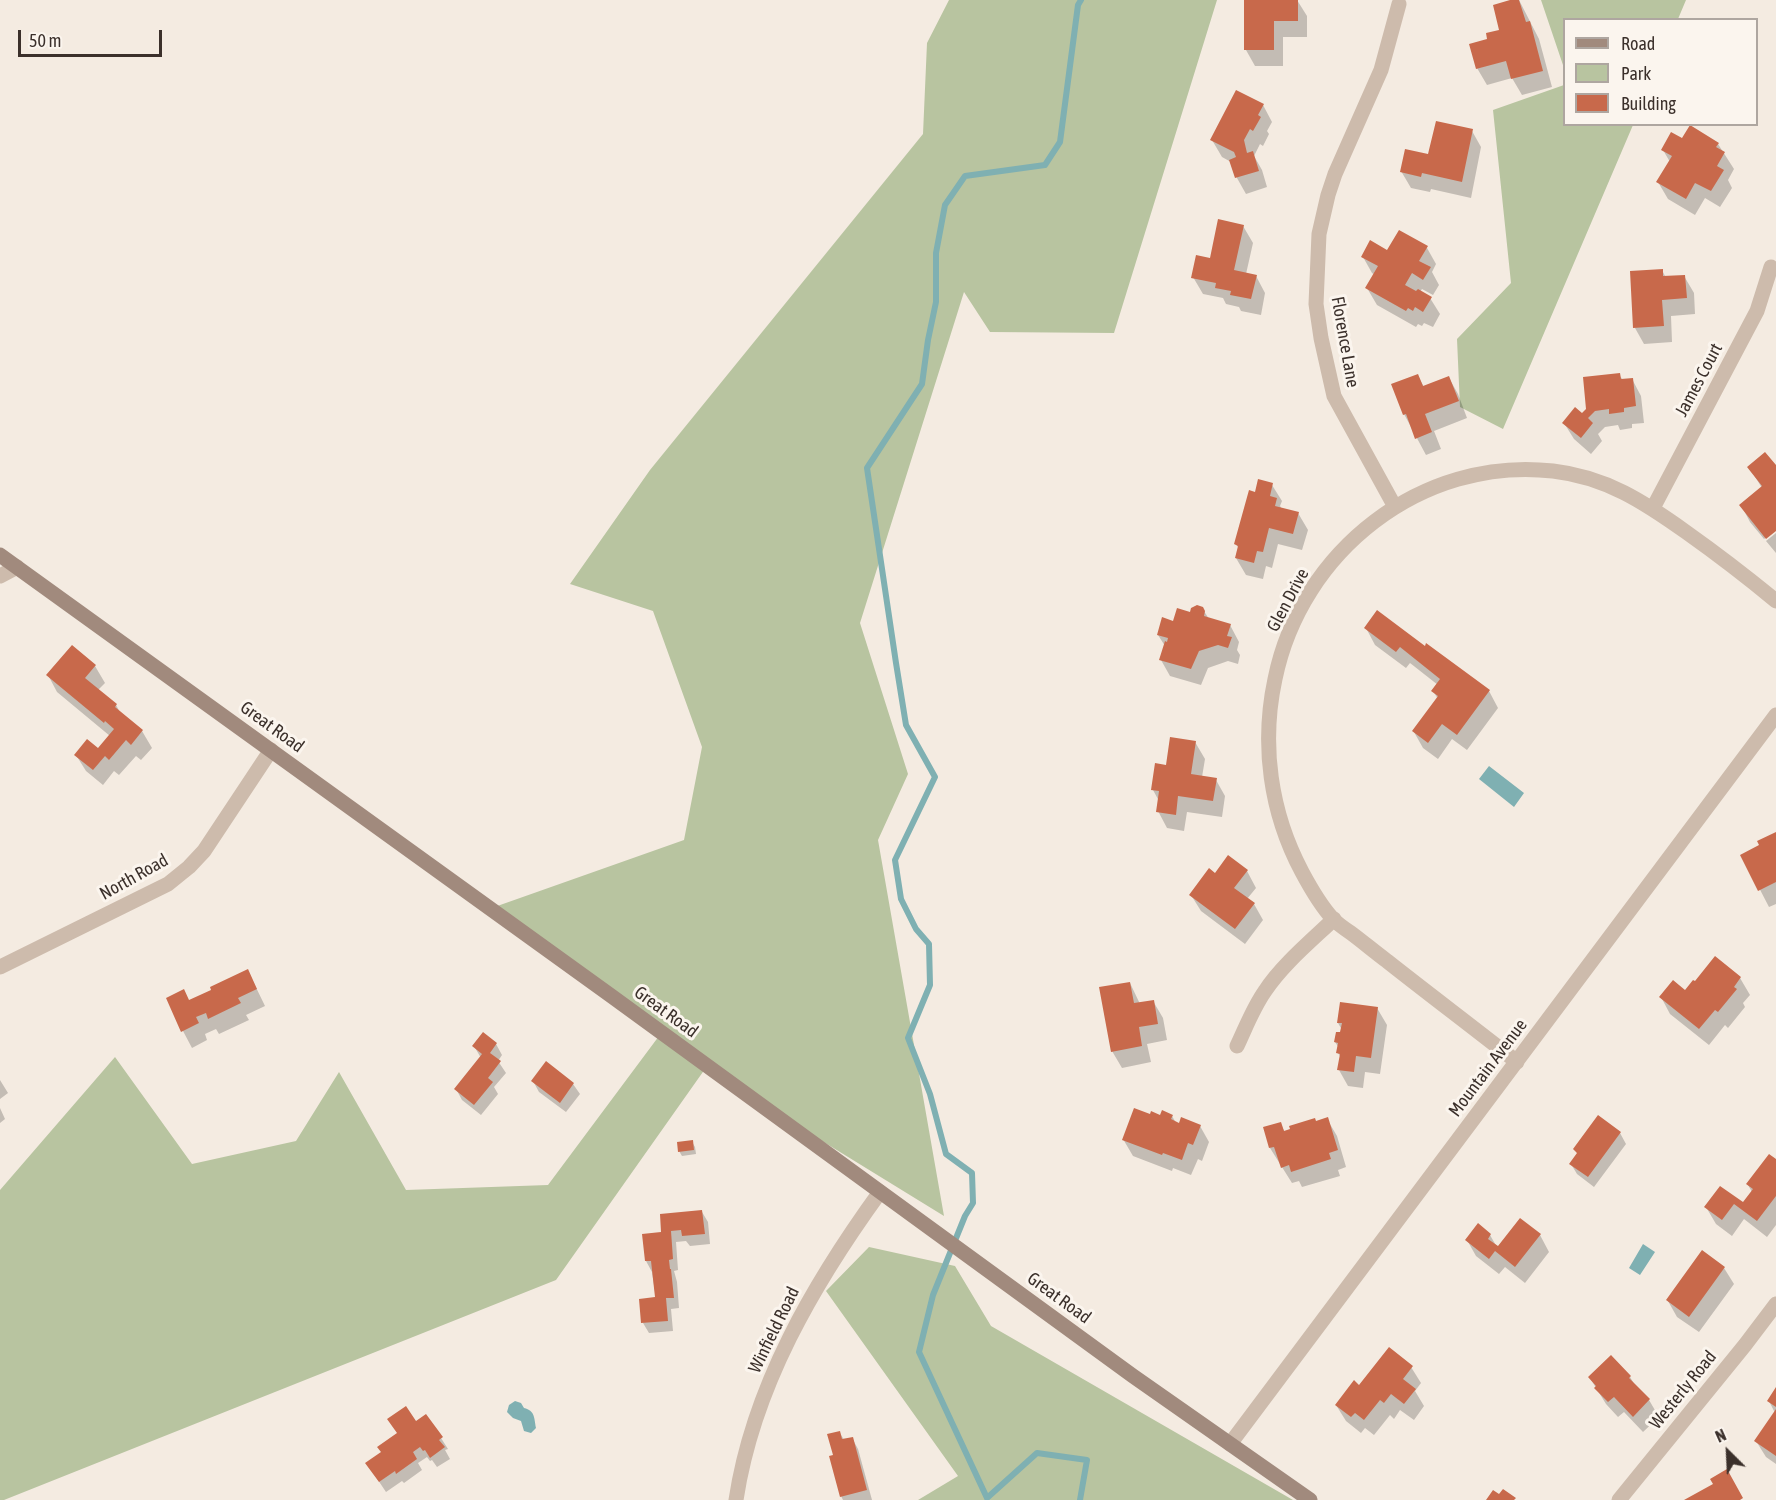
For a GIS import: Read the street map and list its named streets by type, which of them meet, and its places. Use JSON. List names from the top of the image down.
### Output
{
  "streets": {
    "street": [
      "Florence Lane",
      "James Court",
      "Glen Drive",
      "Great Road",
      "North Road",
      "Mountain Avenue",
      "Winfield Road",
      "Westerly Road"
    ]
  },
  "crossings": [
    ["Florence Lane", "Glen Drive"],
    ["James Court", "Glen Drive"],
    ["Glen Drive", "Mountain Avenue"],
    ["Great Road", "North Road"],
    ["Great Road", "Mountain Avenue"],
    ["Great Road", "Winfield Road"]
  ],
  "legend": ["Road", "Park", "Building"],
  "scale_bar": "50 m",
  "north": "top left"
}
